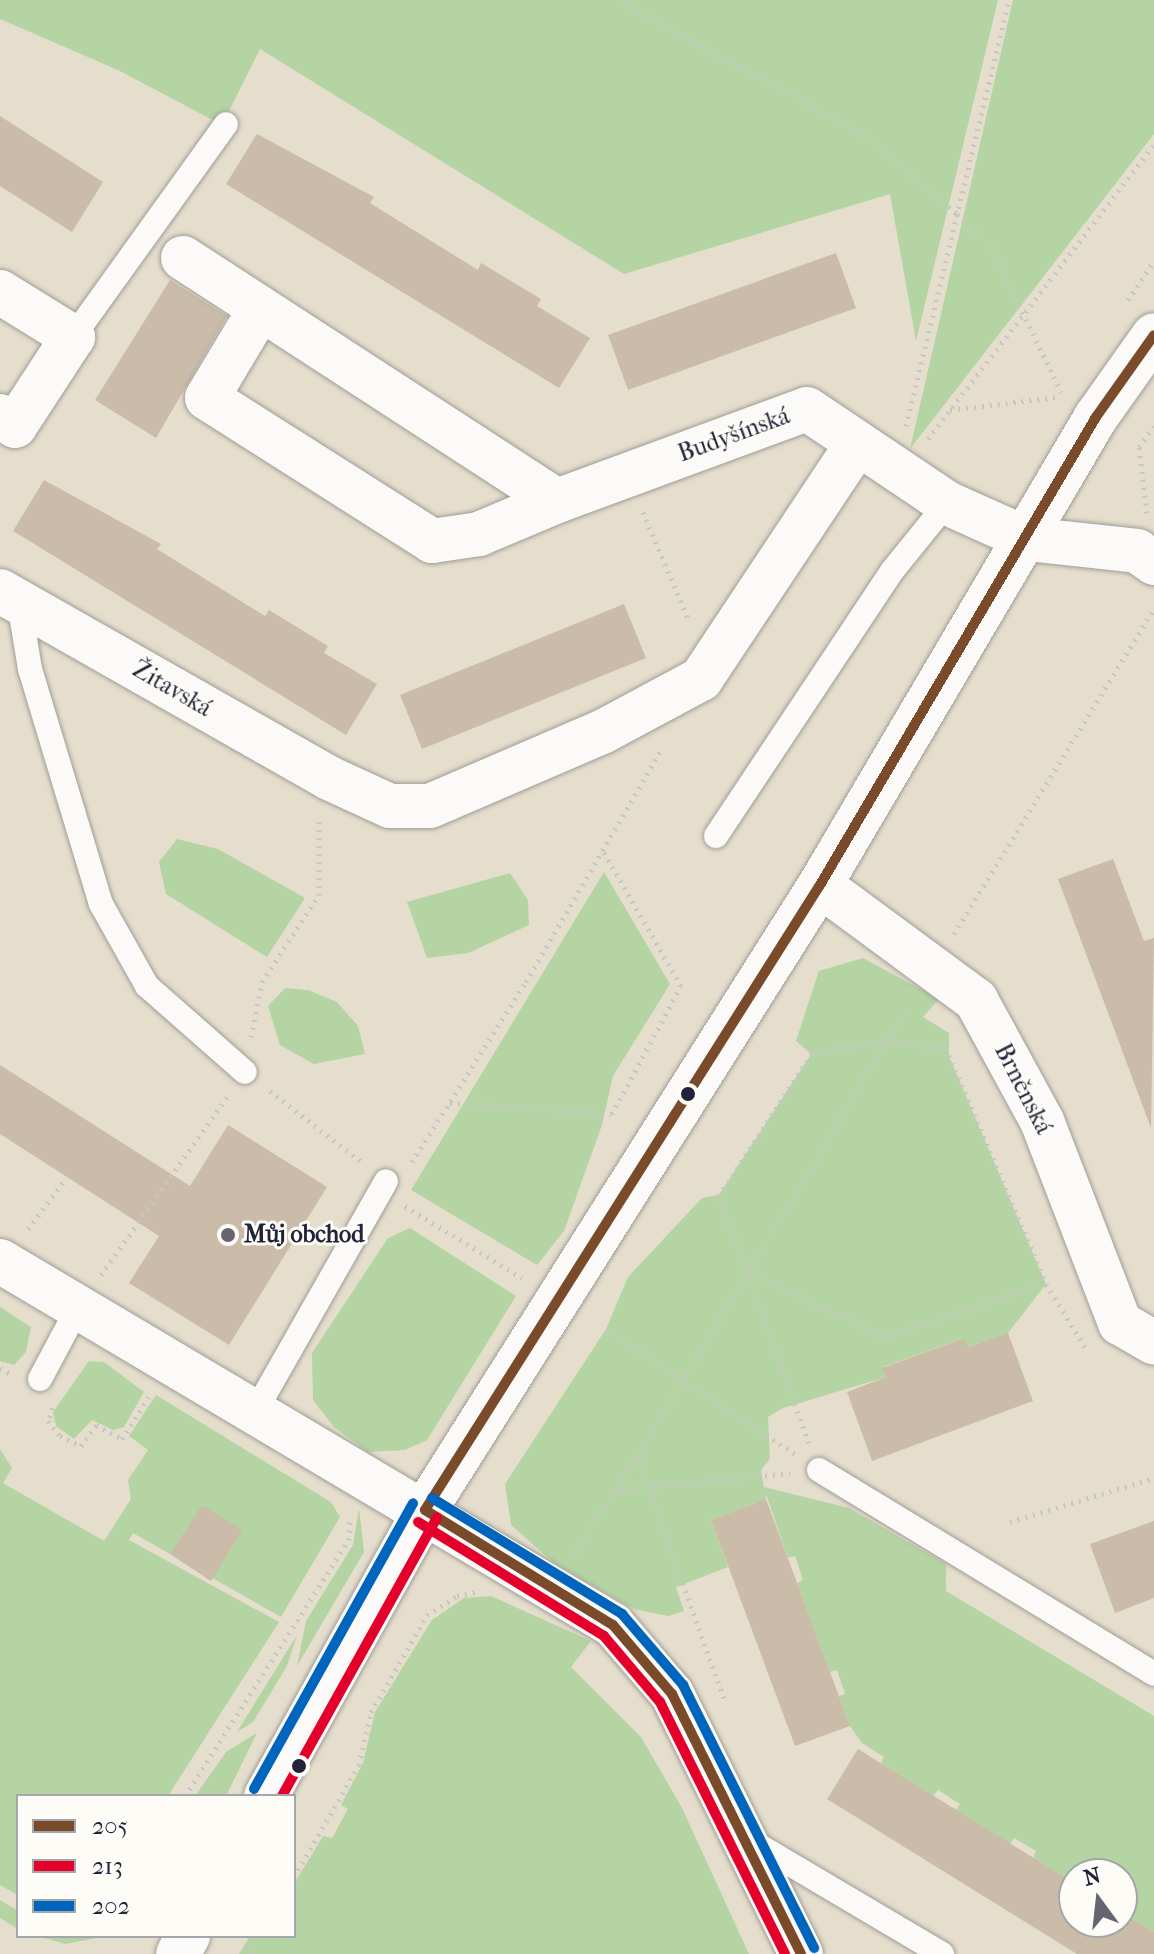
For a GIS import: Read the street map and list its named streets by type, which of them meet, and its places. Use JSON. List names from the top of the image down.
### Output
{
  "streets": {
    "street": ["Budyšínská", "Žitavská", "Brněnská"]
  },
  "crossings": [
    ["Budyšínská", "Žitavská"]
  ],
  "places": ["Můj obchod"],
  "lines": ["transit line 205", "transit line 202", "transit line 213"],
  "legend": ["205", "213", "202"],
  "north": "top"
}
